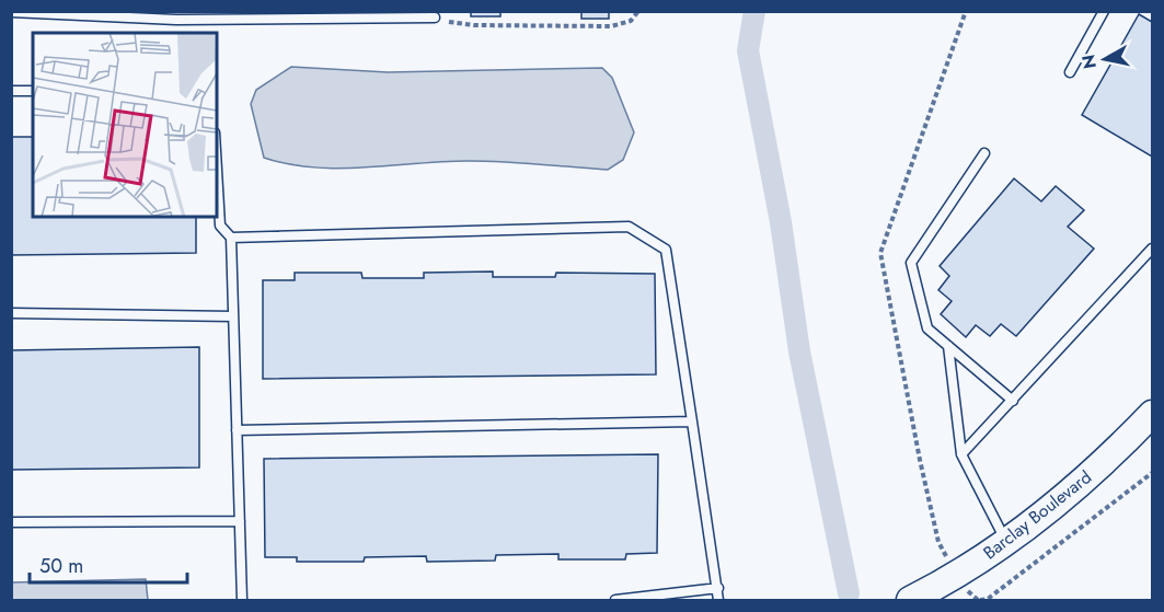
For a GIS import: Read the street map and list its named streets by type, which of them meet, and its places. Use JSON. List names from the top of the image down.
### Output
{
  "streets": {
    "street": ["Barclay Boulevard"]
  },
  "scale_bar": "50 m",
  "north": "left"
}
